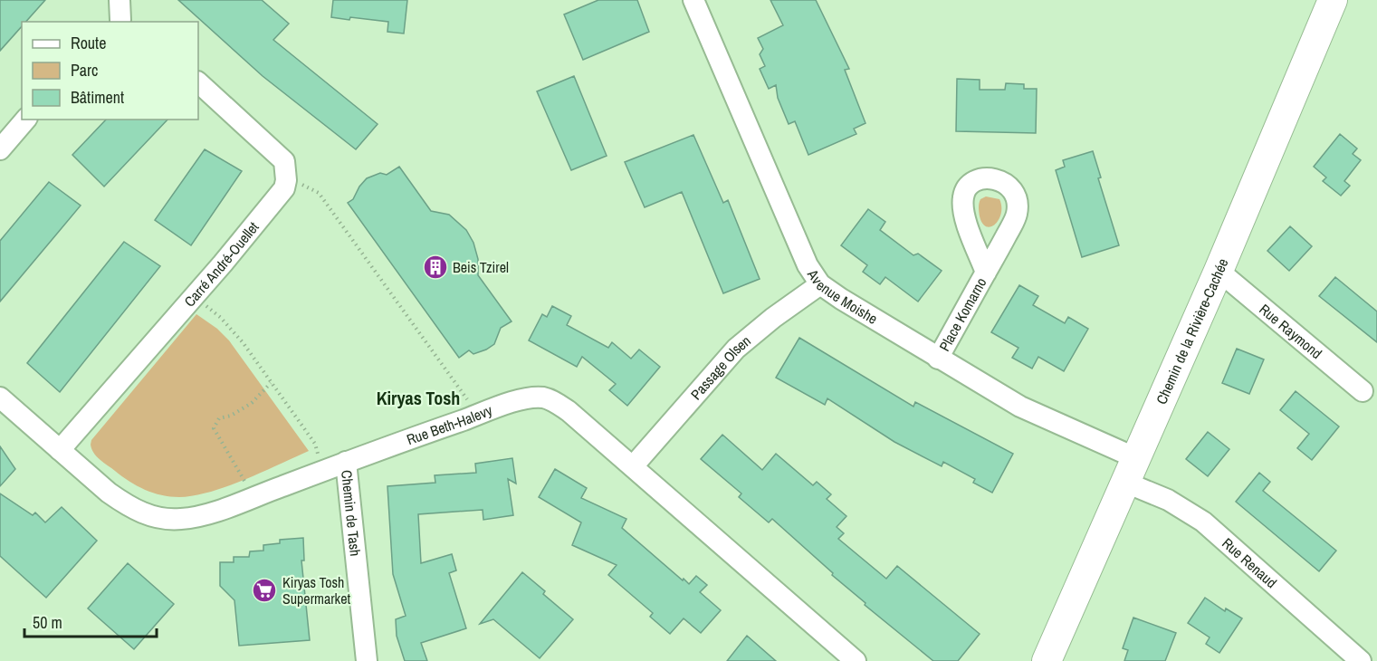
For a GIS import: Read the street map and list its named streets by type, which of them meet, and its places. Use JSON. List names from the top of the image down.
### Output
{
  "streets": {
    "street": [
      "Carré André-Ouellet",
      "Avenue Moishe",
      "Place Komarno",
      "Rue Raymond",
      "Chemin de la Rivière-Cachée",
      "Passage Olsen",
      "Rue Beth-Halevy",
      "Chemin de Tash",
      "Rue Renaud"
    ]
  },
  "crossings": [
    ["Carré André-Ouellet", "Rue Beth-Halevy"],
    ["Avenue Moishe", "Place Komarno"],
    ["Avenue Moishe", "Chemin de la Rivière-Cachée"],
    ["Avenue Moishe", "Passage Olsen"],
    ["Avenue Moishe", "Rue Renaud"],
    ["Rue Raymond", "Chemin de la Rivière-Cachée"],
    ["Chemin de la Rivière-Cachée", "Rue Renaud"],
    ["Passage Olsen", "Rue Beth-Halevy"],
    ["Rue Beth-Halevy", "Chemin de Tash"]
  ],
  "districts": ["Kiryas Tosh"],
  "places": {
    "building": ["Beis Tzirel"],
    "supermarket": ["Kiryas Tosh Supermarket"]
  },
  "legend": ["Route", "Parc", "Bâtiment"],
  "scale_bar": "50 m"
}
